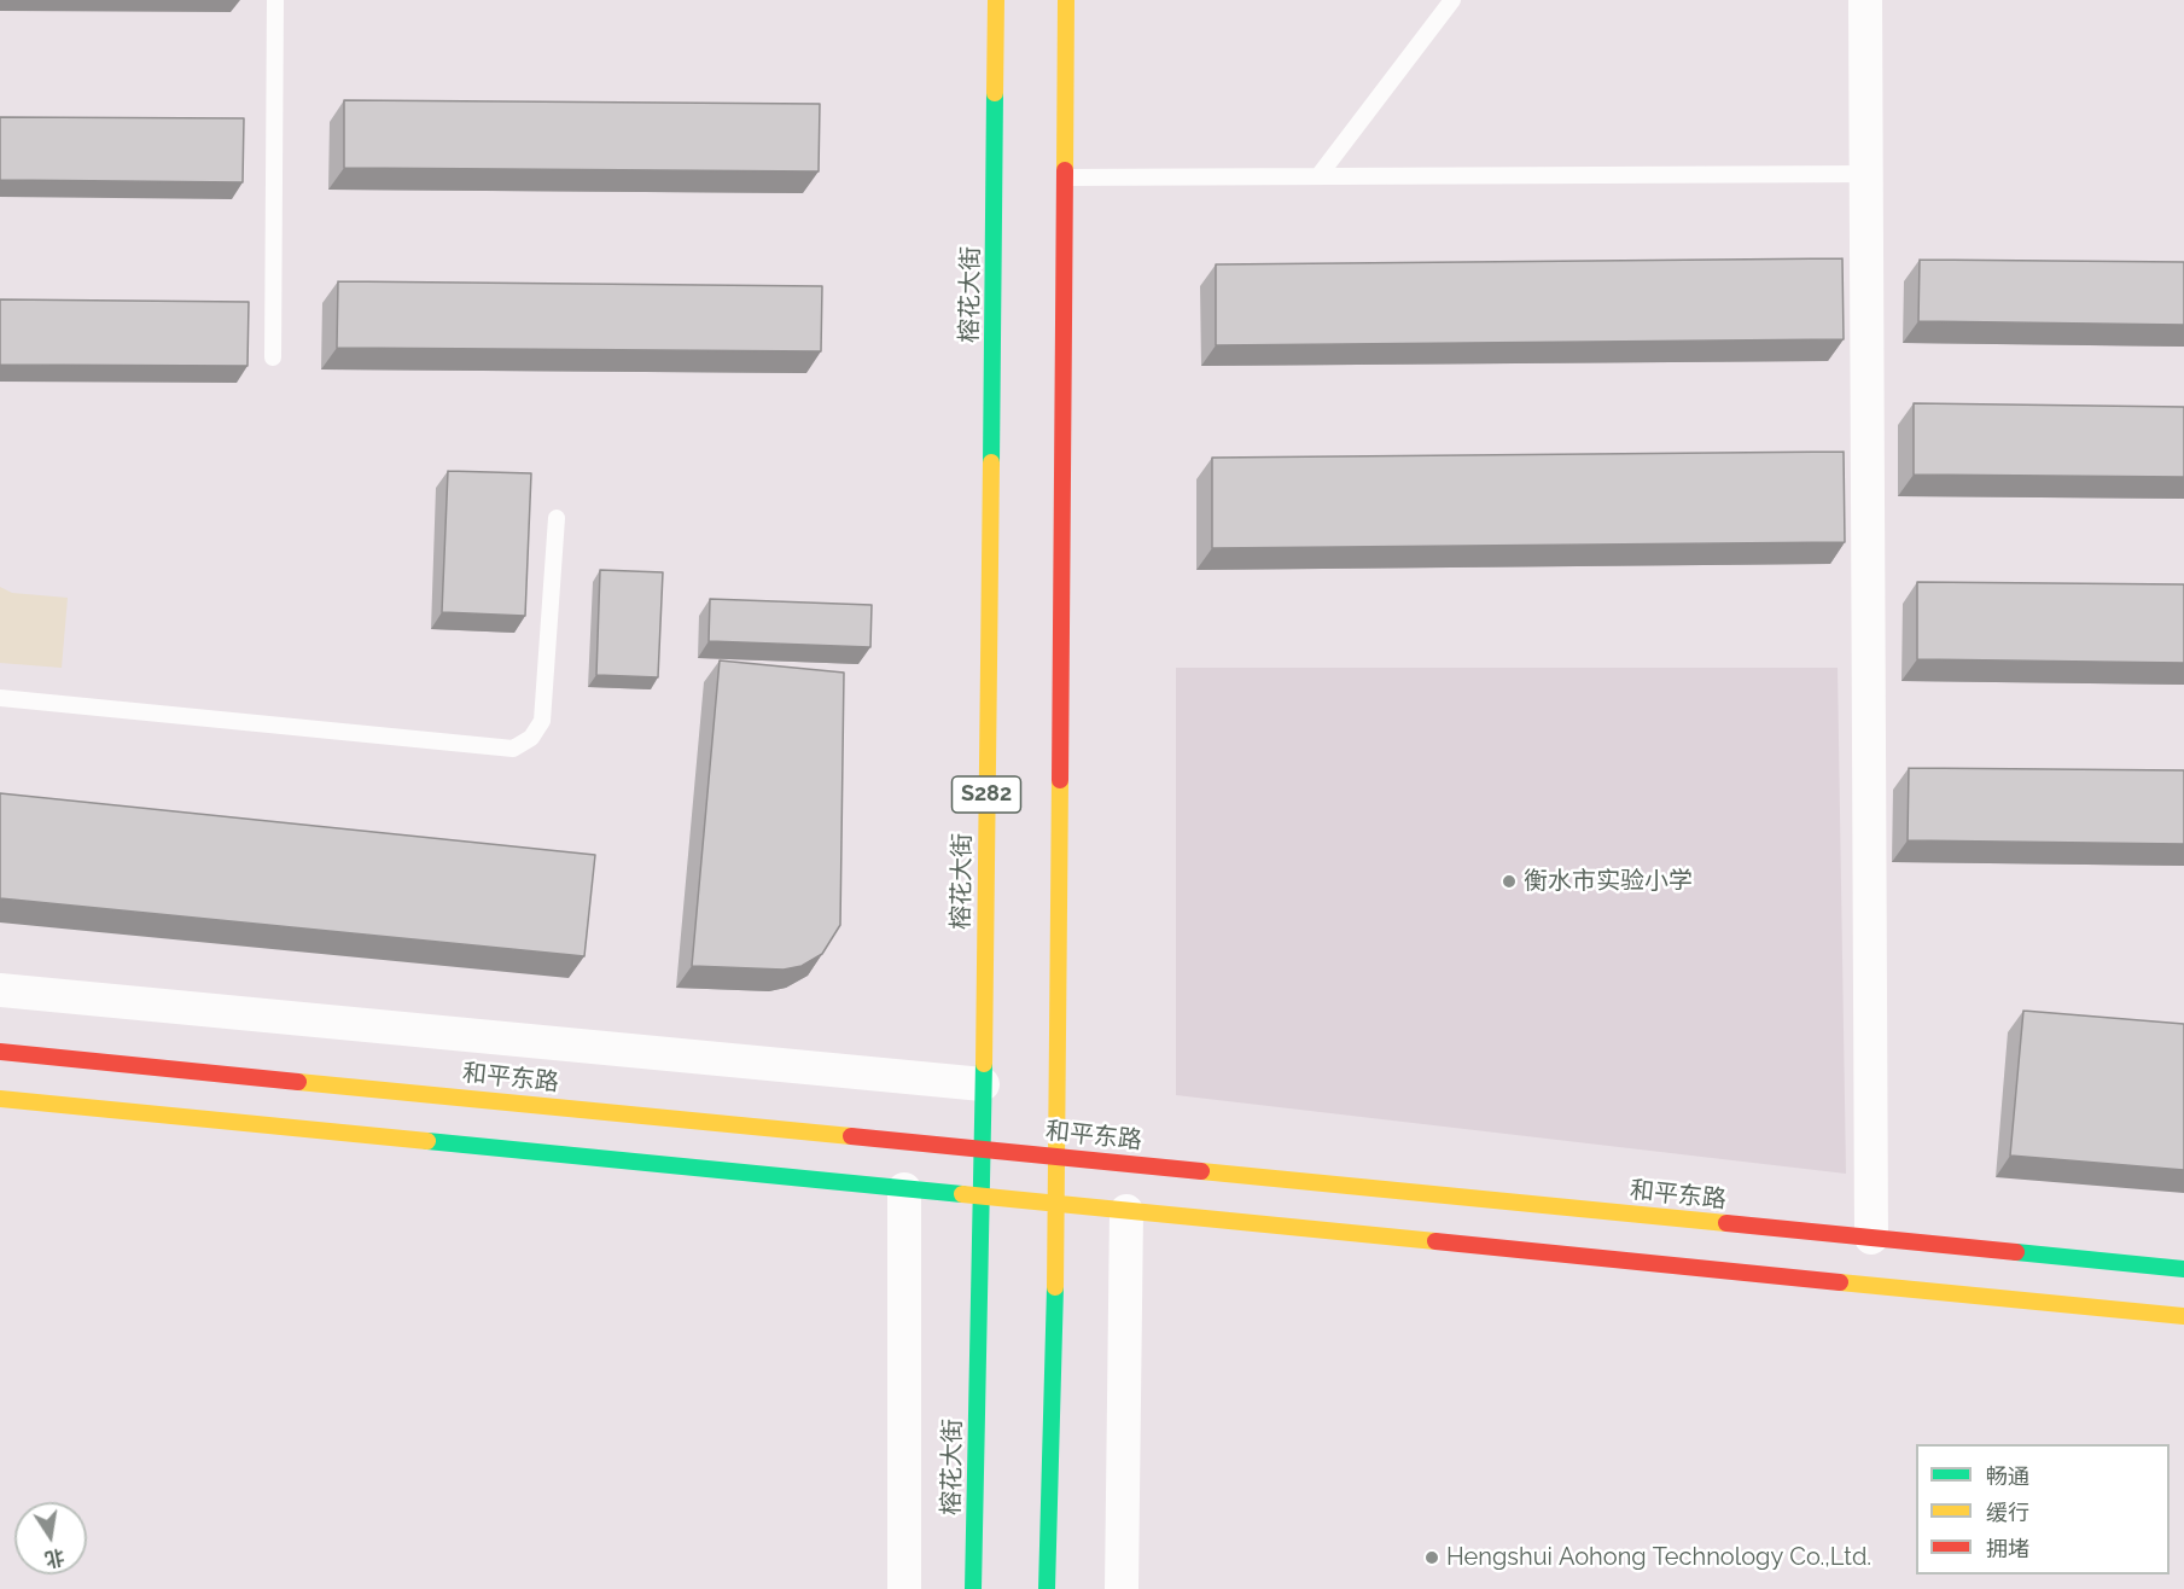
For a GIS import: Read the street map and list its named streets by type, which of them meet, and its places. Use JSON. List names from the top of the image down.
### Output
{
  "streets": {
    "main road": ["榕花大街", "S282", "和平东路"]
  },
  "crossings": [
    ["榕花大街", "和平东路"]
  ],
  "places": ["衡水市实验小学", "Hengshui Aohong Technology Co.,Ltd."],
  "legend": ["畅通", "缓行", "拥堵"],
  "north": "bottom"
}
